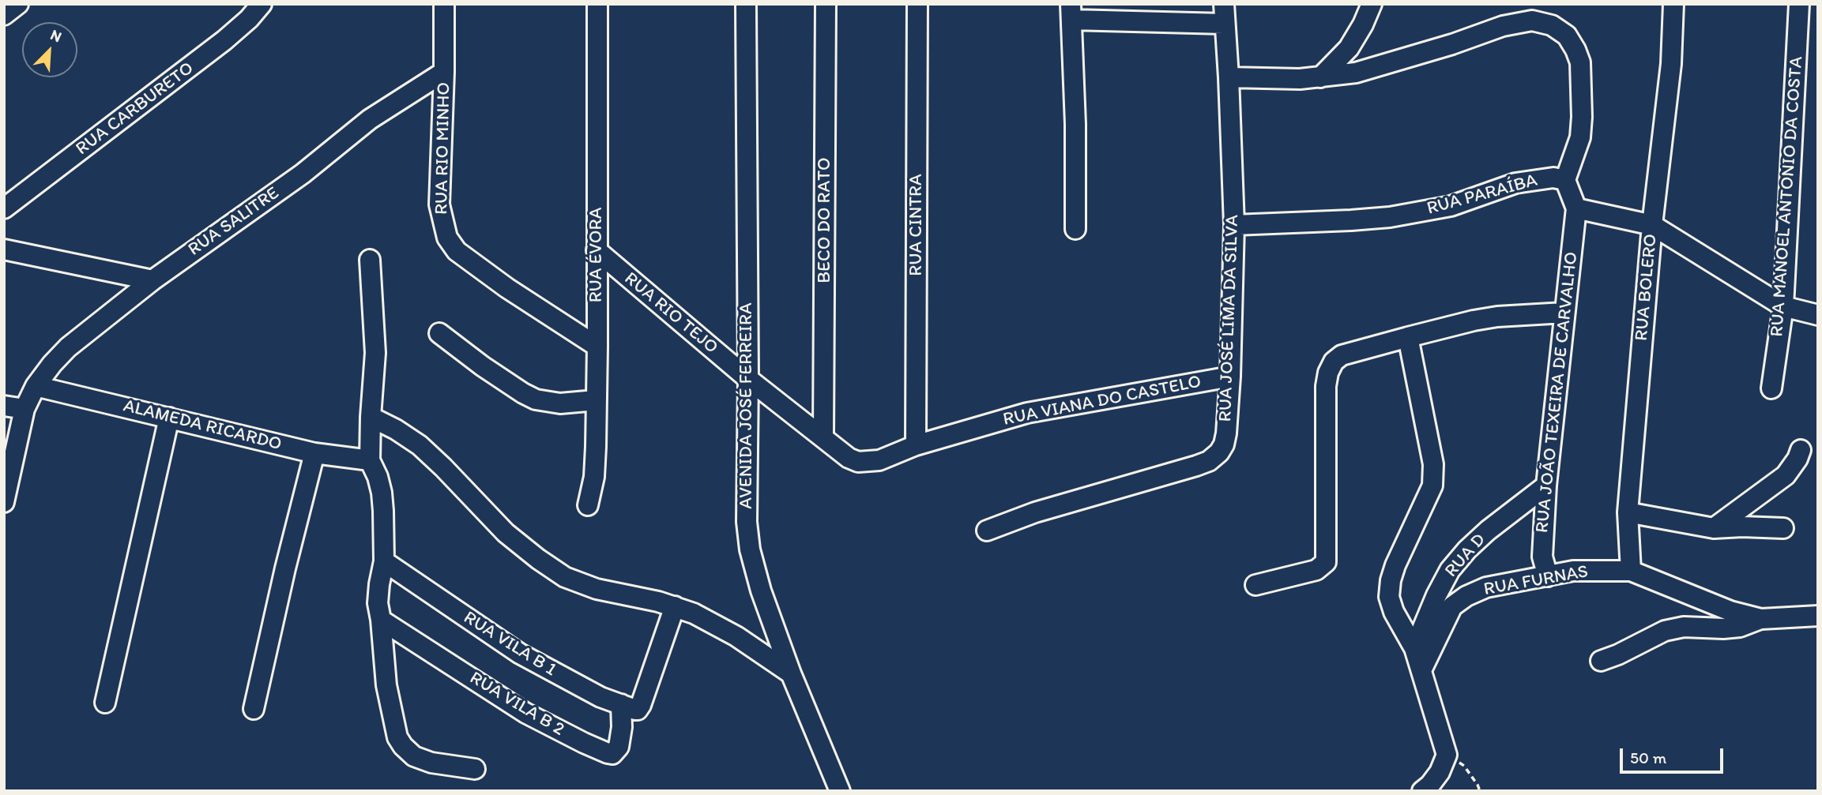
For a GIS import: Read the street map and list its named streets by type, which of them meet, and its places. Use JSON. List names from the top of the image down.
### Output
{
  "streets": {
    "street": [
      "RUA CARBURETO",
      "RUA RIO MINHO",
      "RUA PARAÍBA",
      "RUA MANOEL ANTONIO DA COSTA",
      "BECO DO RATO",
      "RUA SALITRE",
      "RUA CINTRA",
      "RUA ÉVORA",
      "RUA BOLERO",
      "RUA RIO TEJO",
      "RUA JOSÉ LIMA DA SILVA",
      "RUA JOÃO TEXEIRA DE CARVALHO",
      "RUA VIANA DO CASTELO",
      "AVENIDA JOSÉ FERREIRA",
      "ALAMEDA RICARDO",
      "RUA D",
      "RUA FURNAS",
      "RUA VILA B 1",
      "RUA VILA B 2"
    ]
  },
  "crossings": [
    ["RUA RIO MINHO", "RUA SALITRE"],
    ["RUA RIO MINHO", "RUA ÉVORA"],
    ["RUA PARAÍBA", "RUA JOSÉ LIMA DA SILVA"],
    ["BECO DO RATO", "RUA RIO TEJO"],
    ["BECO DO RATO", "RUA VIANA DO CASTELO"],
    ["RUA SALITRE", "ALAMEDA RICARDO"],
    ["RUA CINTRA", "RUA VIANA DO CASTELO"],
    ["RUA ÉVORA", "RUA RIO TEJO"],
    ["RUA BOLERO", "RUA FURNAS"],
    ["RUA RIO TEJO", "RUA VIANA DO CASTELO"],
    ["RUA RIO TEJO", "AVENIDA JOSÉ FERREIRA"],
    ["RUA JOSÉ LIMA DA SILVA", "RUA VIANA DO CASTELO"],
    ["RUA JOÃO TEXEIRA DE CARVALHO", "RUA D"],
    ["RUA JOÃO TEXEIRA DE CARVALHO", "RUA FURNAS"],
    ["RUA VILA B 1", "RUA VILA B 2"]
  ],
  "scale_bar": "50 m",
  "north": "top right"
}
